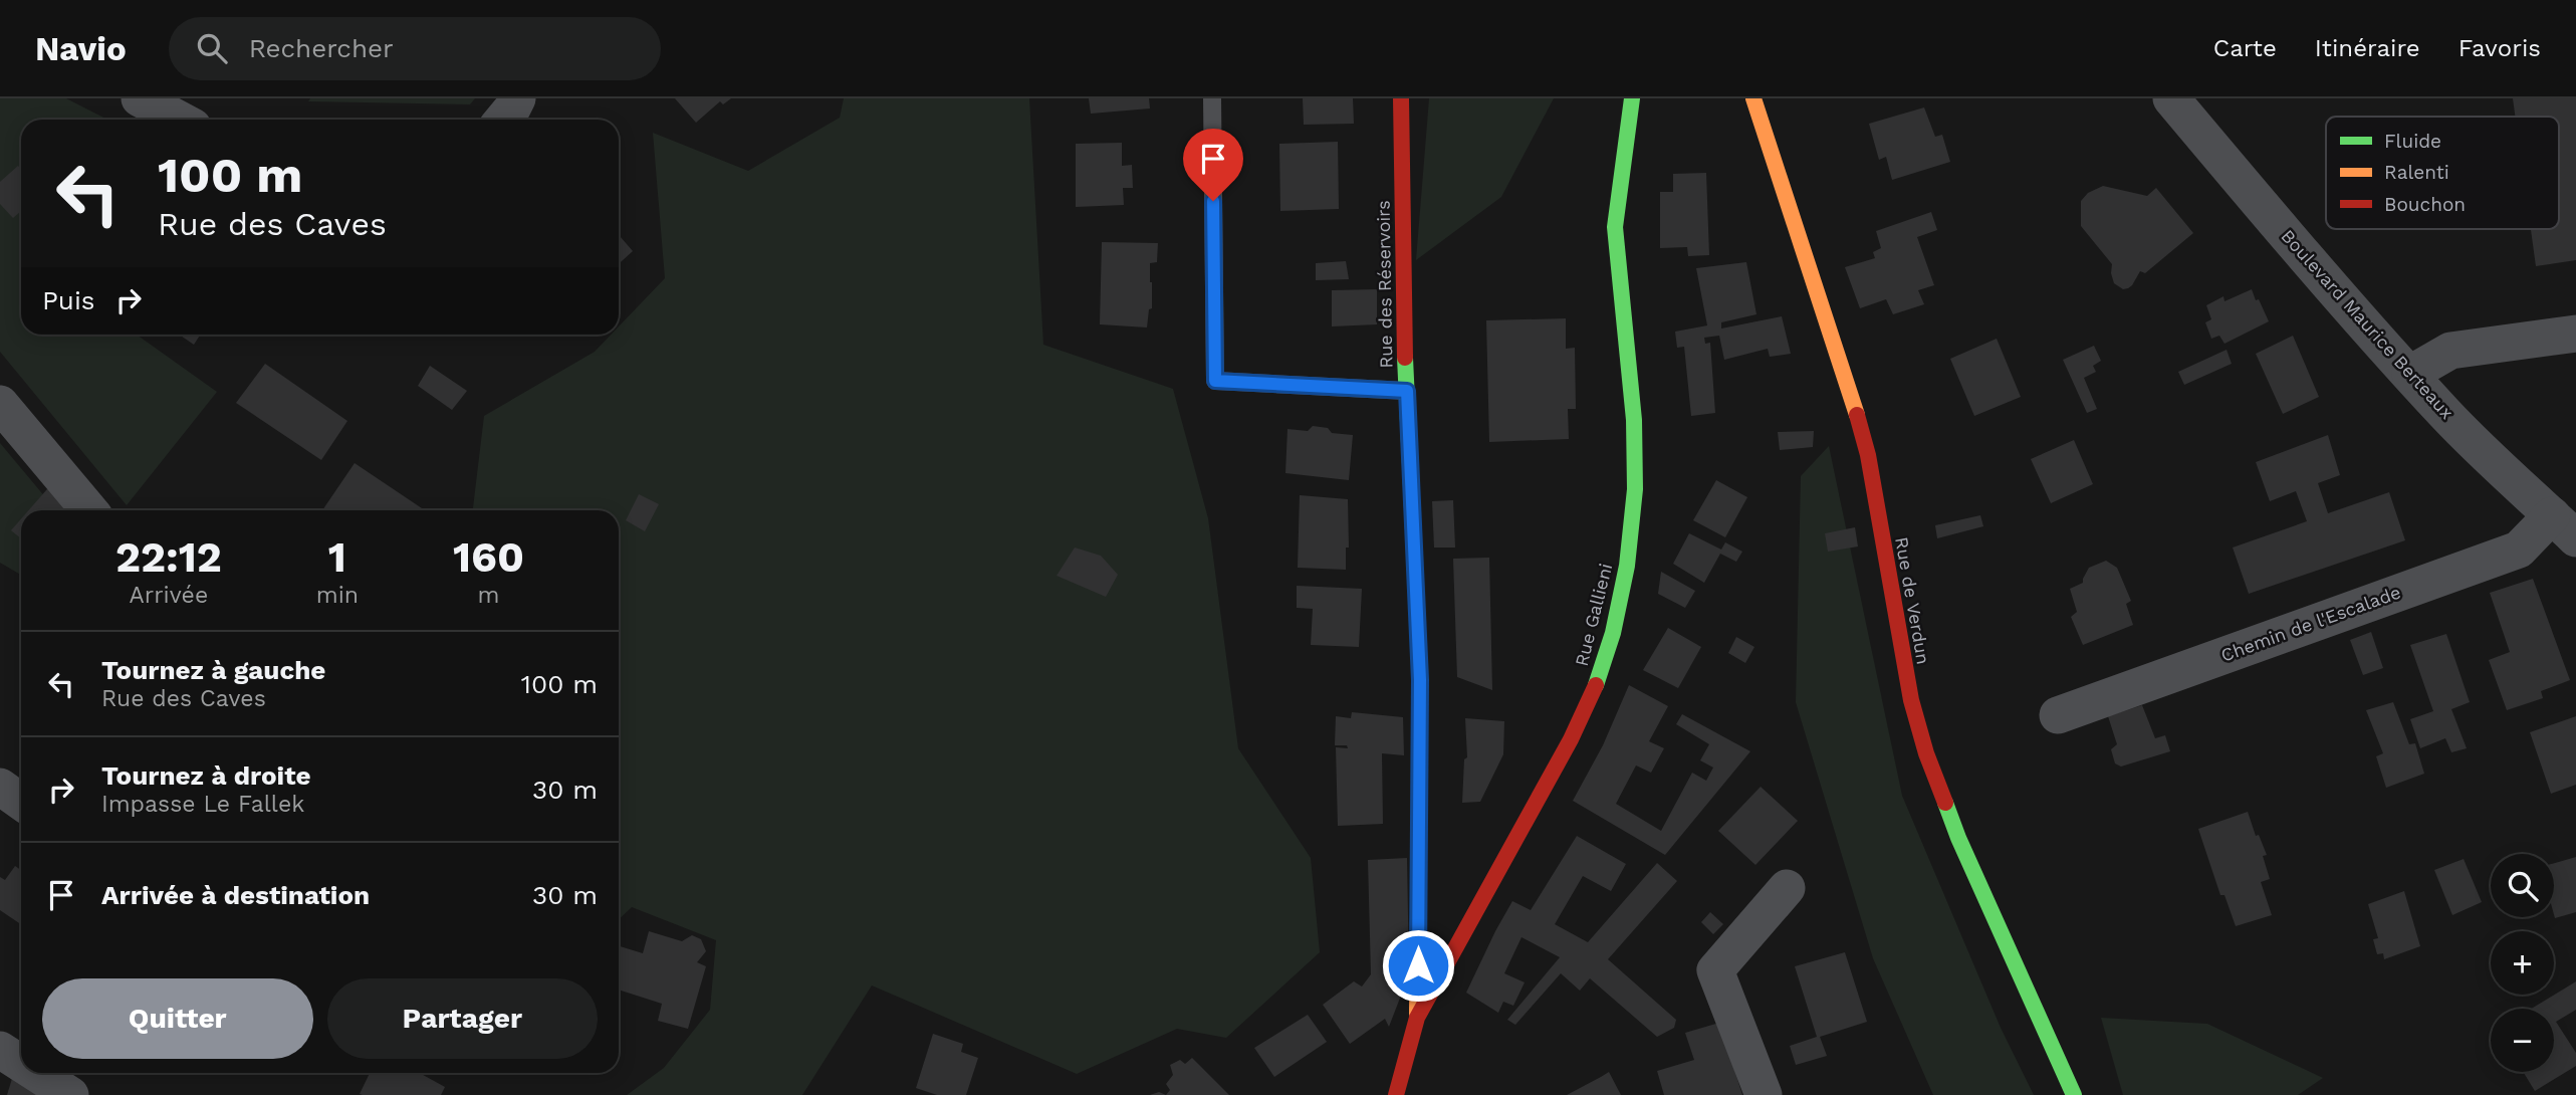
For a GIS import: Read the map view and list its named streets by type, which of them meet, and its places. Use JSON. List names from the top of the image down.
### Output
{
  "streets": {
    "street": [
      "Rue des Réservoirs",
      "Boulevard Maurice Berteaux",
      "Rue de Verdun",
      "Rue Gallieni",
      "Chemin de l'Escalade"
    ]
  },
  "crossings": [
    ["Rue des Réservoirs", "Rue Gallieni"],
    ["Boulevard Maurice Berteaux", "Chemin de l'Escalade"]
  ],
  "legend": ["Fluide", "Ralenti", "Bouchon"],
  "page": {
    "header": "Navio",
    "search": "Rechercher",
    "nav": ["Carte", "Itinéraire", "Favoris"],
    "turn": ["100 m", "Rue des Caves"],
    "then": "Puis",
    "eta": [
      "22:12",
      "Arrivée",
      "1",
      "min",
      "160",
      "m"
    ],
    "list": [
      {
        "name": "Tournez à gauche",
        "note": "Rue des Caves",
        "value": "100 m"
      },
      {
        "name": "Tournez à droite",
        "note": "Impasse Le Fallek",
        "value": "30 m"
      },
      {
        "name": "Arrivée à destination",
        "value": "30 m"
      }
    ],
    "map_buttons": ["+", "−"],
    "buttons": ["Quitter", "Partager"]
  }
}
